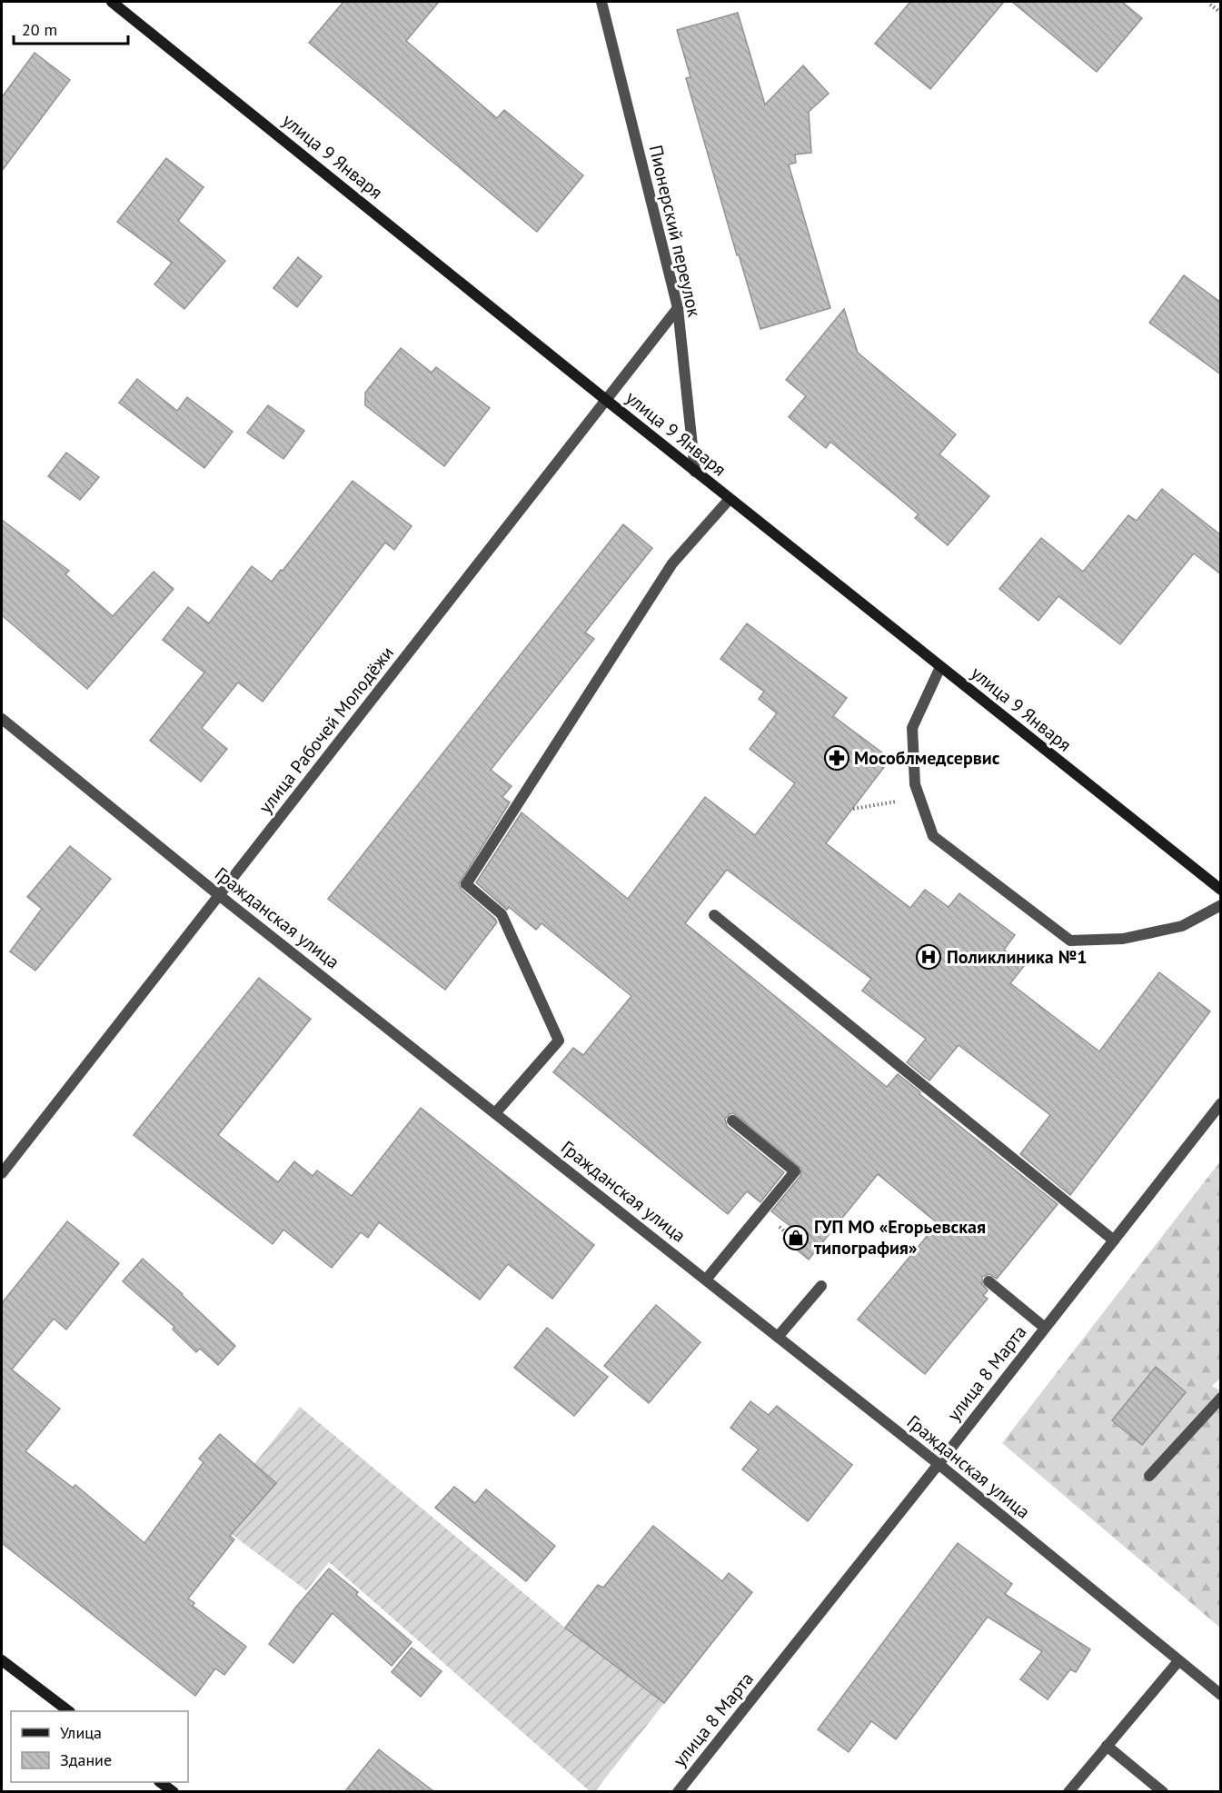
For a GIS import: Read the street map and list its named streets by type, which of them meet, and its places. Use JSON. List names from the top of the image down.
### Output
{
  "streets": {
    "street": [
      "улица 9 Января",
      "Пионерский переулок",
      "улица Рабочей Молодёжи",
      "Гражданская улица",
      "улица 8 Марта"
    ]
  },
  "crossings": [
    ["улица 9 Января", "Пионерский переулок"],
    ["улица 9 Января", "улица Рабочей Молодёжи"],
    ["Пионерский переулок", "улица Рабочей Молодёжи"],
    ["улица Рабочей Молодёжи", "Гражданская улица"],
    ["Гражданская улица", "улица 8 Марта"]
  ],
  "places": {
    "pharmacy": ["Мособлмедсервис"],
    "hospital": ["Поликлиника №1"],
    "shop": ["ГУП МО «Егорьевская типография»"]
  },
  "legend": ["Улица", "Здание"],
  "scale_bar": "20 m"
}
